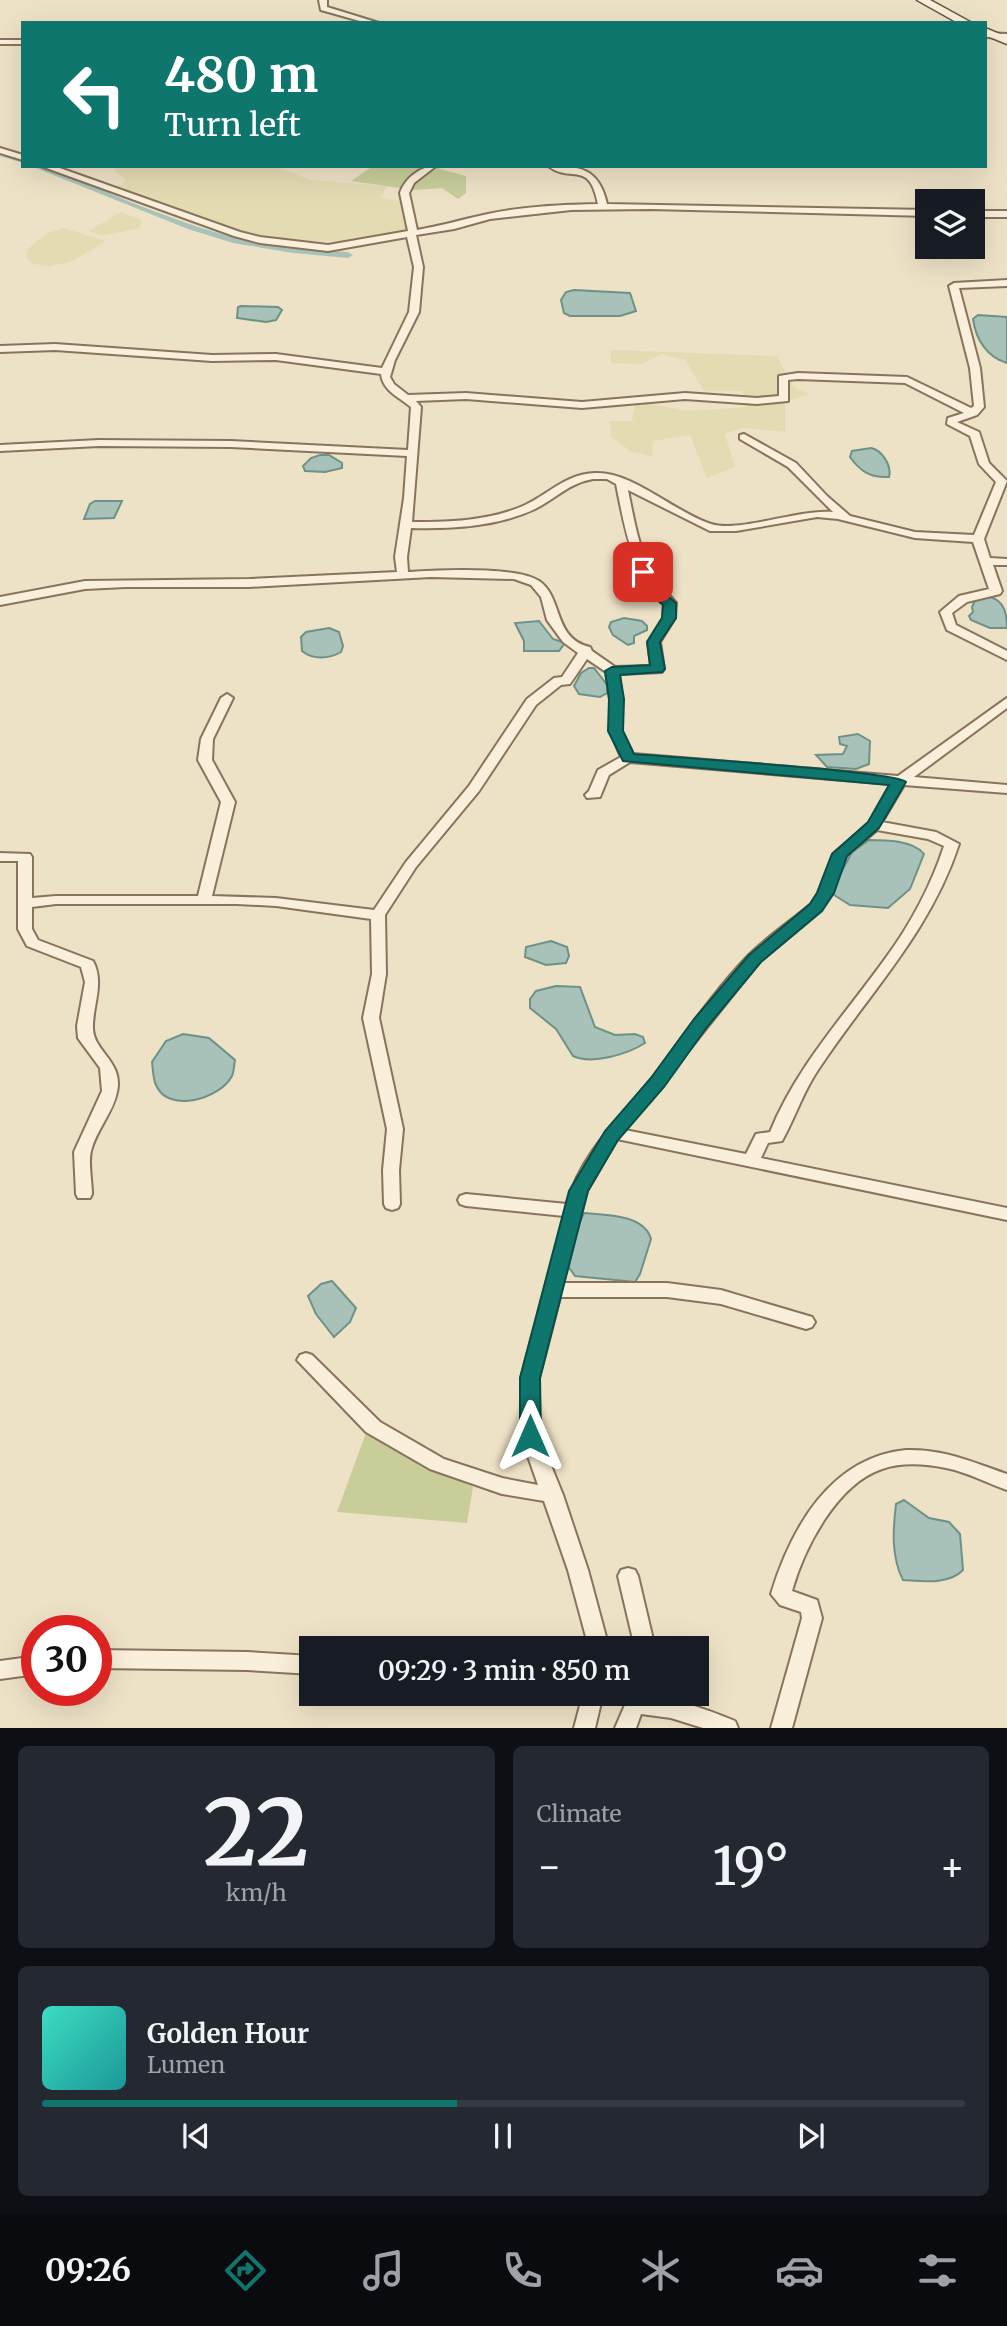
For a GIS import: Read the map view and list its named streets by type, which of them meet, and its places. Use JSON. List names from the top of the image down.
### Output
{
  "page": {
    "turn": ["480 m", "Turn left"],
    "limit": "30",
    "trip": "09:29 · 3 min · 850 m",
    "tile": [
      ["22", "km/h"],
      "Climate"
    ],
    "heat": ["−", "19°", "+"],
    "song": ["Golden Hour", "Lumen"],
    "tabs": "09:26"
  }
}
